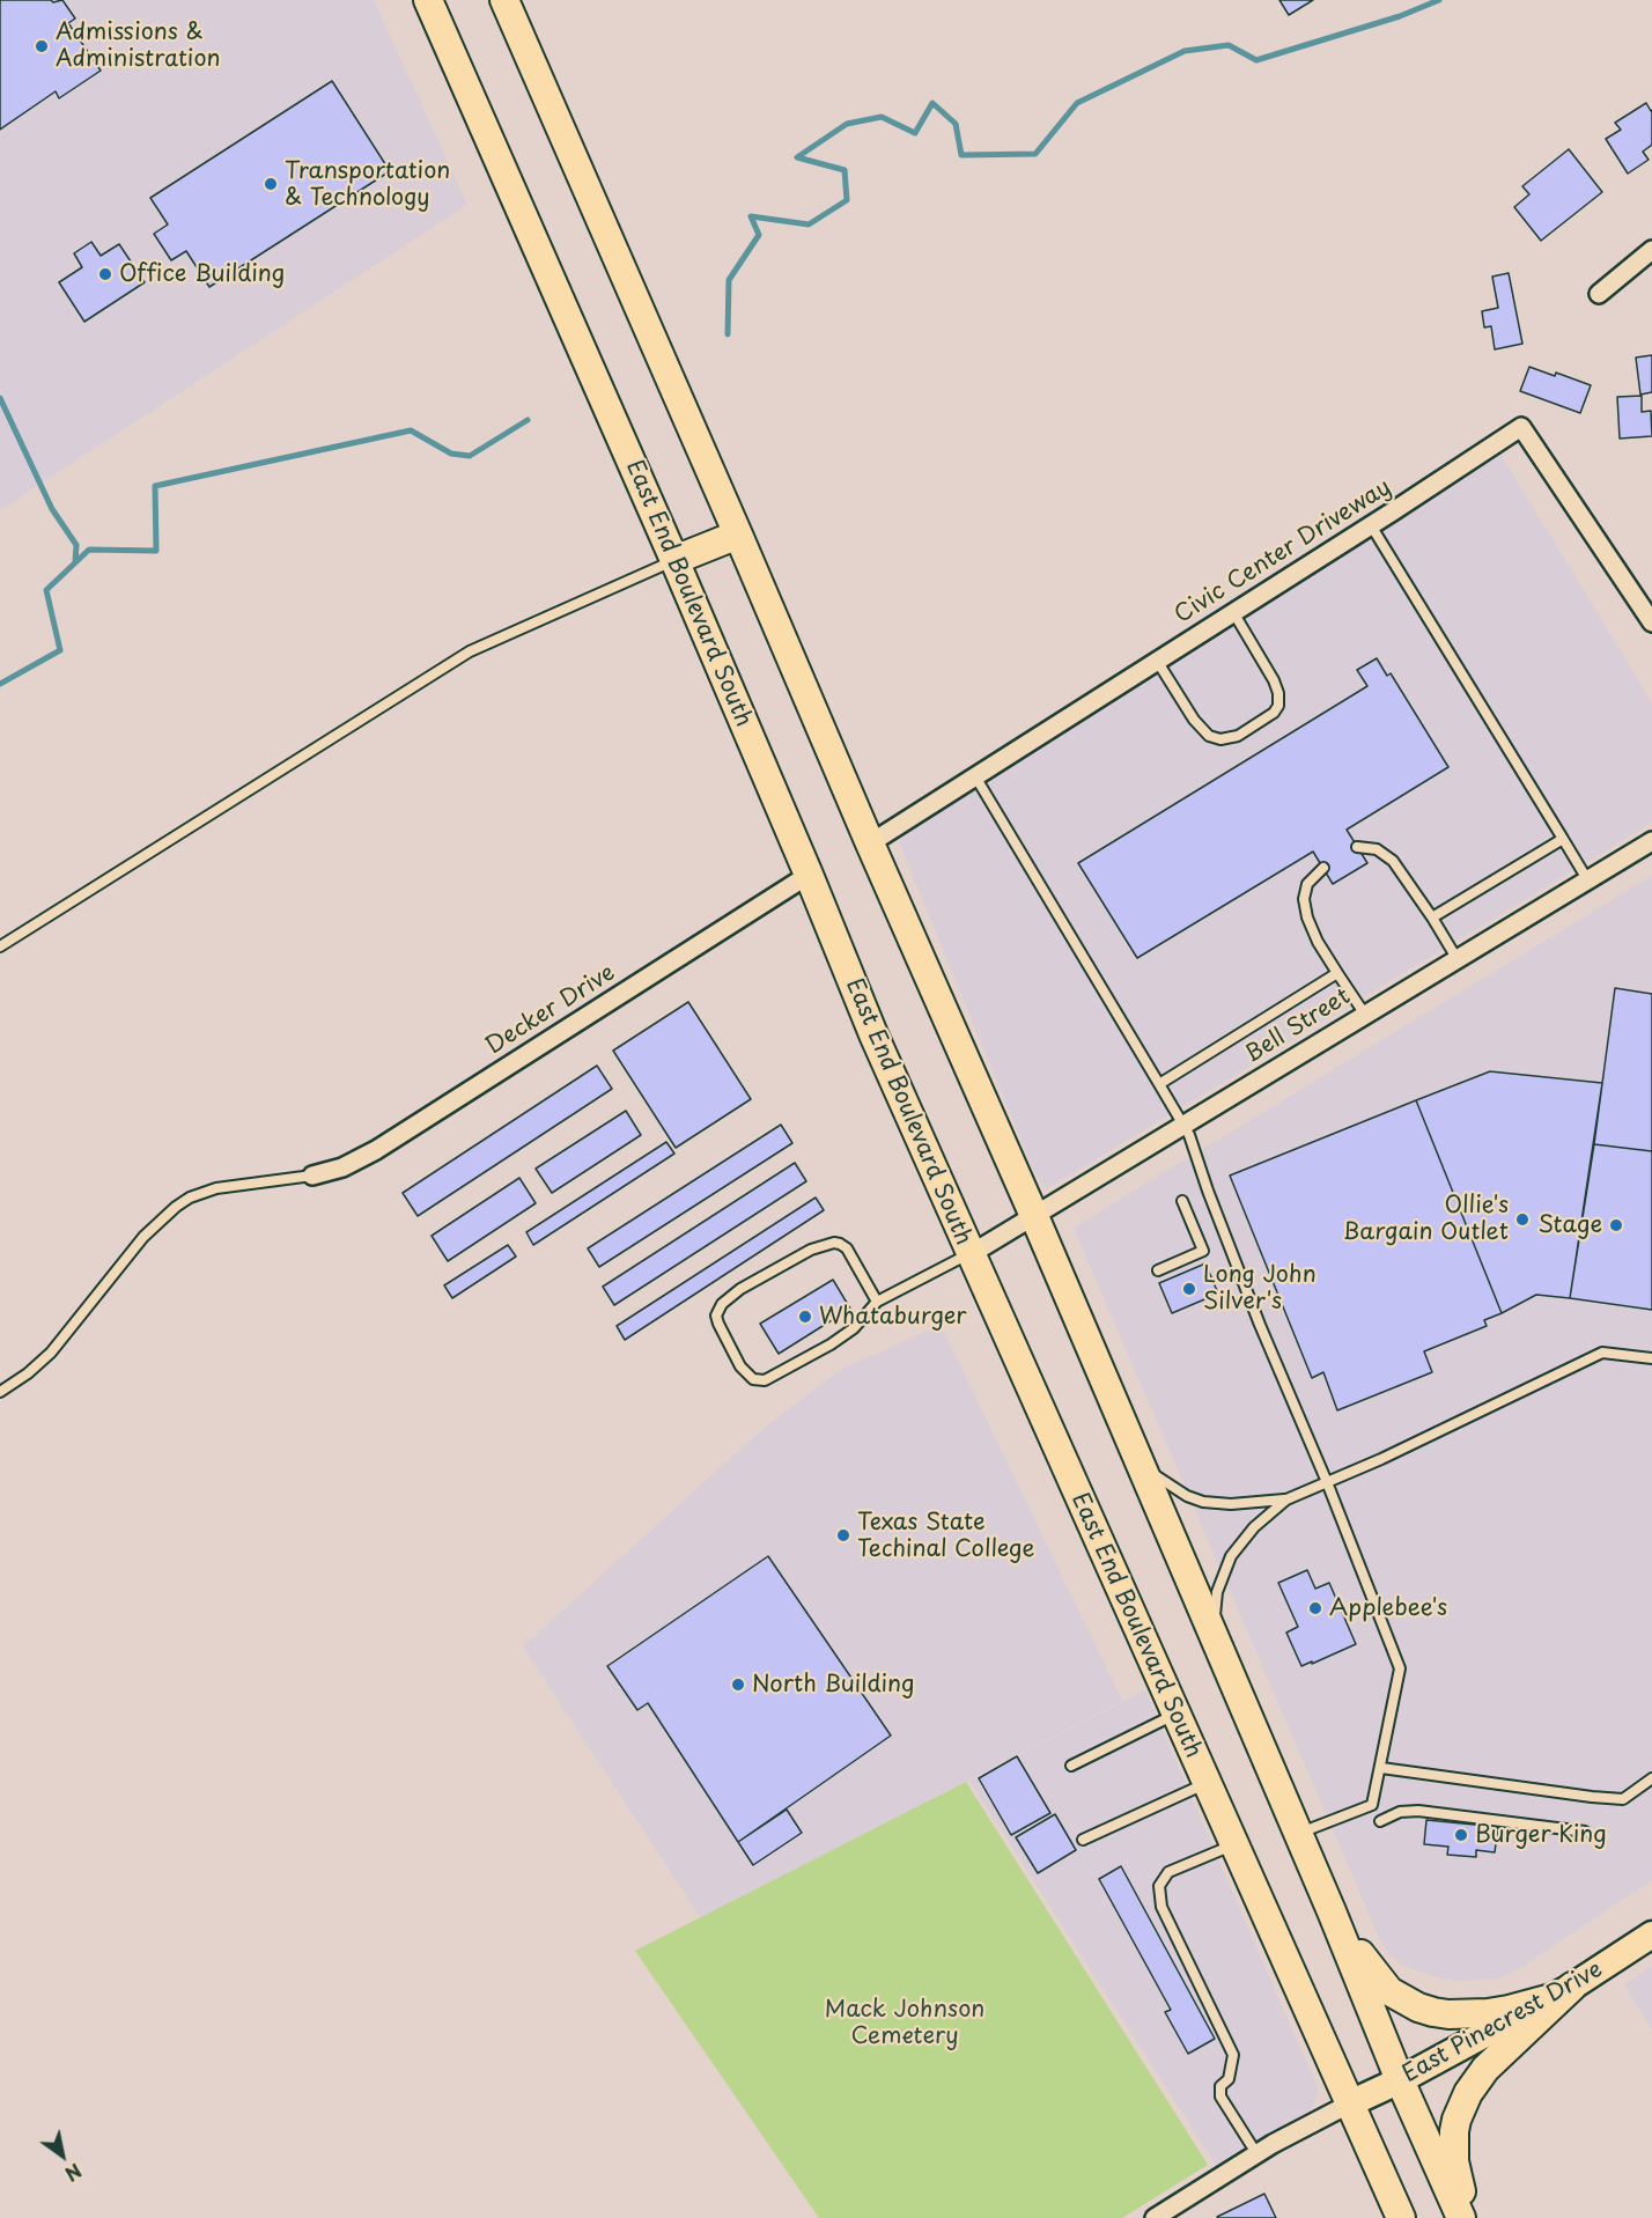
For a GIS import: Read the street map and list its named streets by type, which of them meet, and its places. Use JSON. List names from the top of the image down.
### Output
{
  "streets": {
    "highway": ["East End Boulevard South"],
    "main road": ["East Pinecrest Drive"],
    "street": ["Civic Center Driveway", "Decker Drive", "Bell Street"]
  },
  "crossings": [
    ["East End Boulevard South", "Decker Drive"],
    ["East End Boulevard South", "Bell Street"],
    ["East End Boulevard South", "East Pinecrest Drive"]
  ],
  "parks": ["Mack Johnson Cemetery"],
  "places": [
    "Admissions & Administration",
    "Transportation & Technology",
    "Office Building",
    "Ollie's Bargain Outlet",
    "Stage",
    "Long John Silver's",
    "Whataburger",
    "Texas State Techinal College",
    "Applebee's",
    "North Building",
    "Burger King"
  ],
  "north": "bottom right"
}
